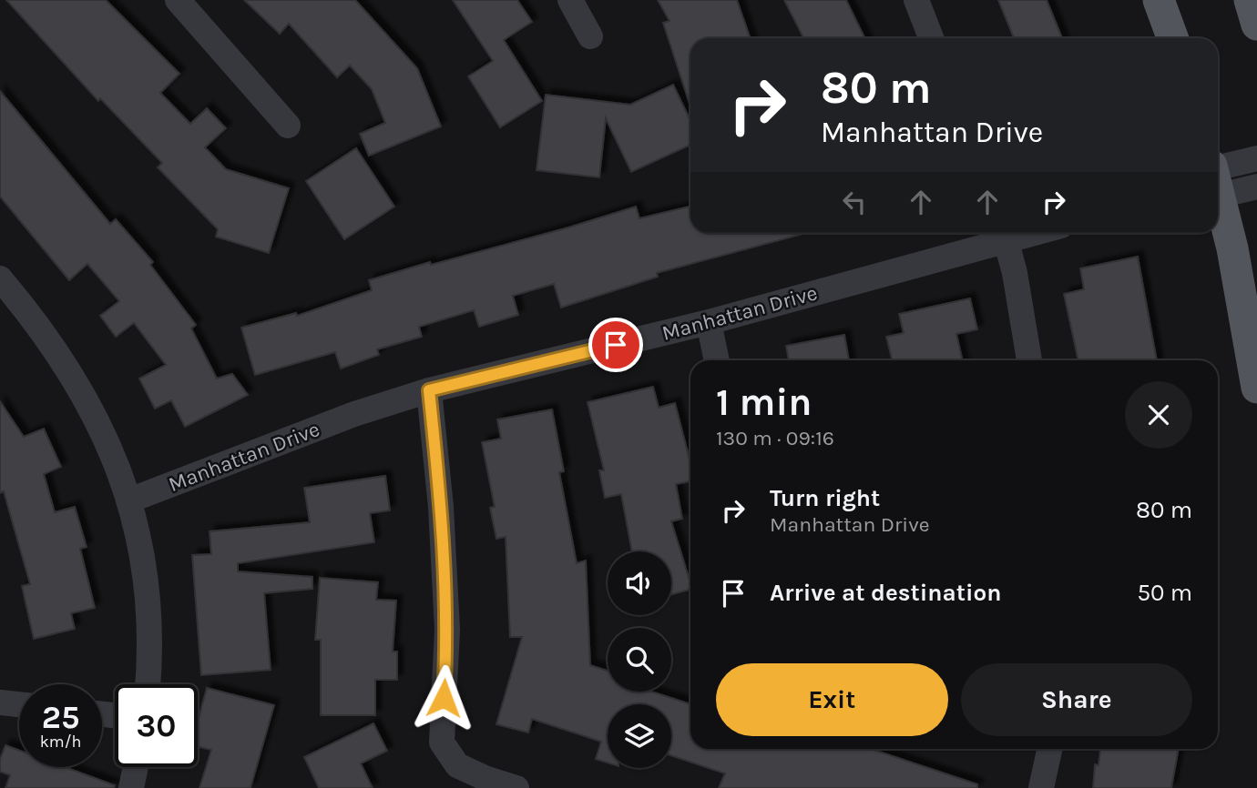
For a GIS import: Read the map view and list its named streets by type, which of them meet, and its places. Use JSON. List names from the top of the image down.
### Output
{
  "streets": {
    "street": ["Manhattan Drive"]
  },
  "page": {
    "turn": ["80 m", "Manhattan Drive"],
    "heading": ["1 min", "130 m · 09:16"],
    "list": [
      {
        "name": "Turn right",
        "note": "Manhattan Drive",
        "value": "80 m"
      },
      {
        "name": "Arrive at destination",
        "value": "50 m"
      }
    ],
    "buttons": ["Exit", "Share"],
    "speed": "25 km/h",
    "limit": "30"
  }
}
